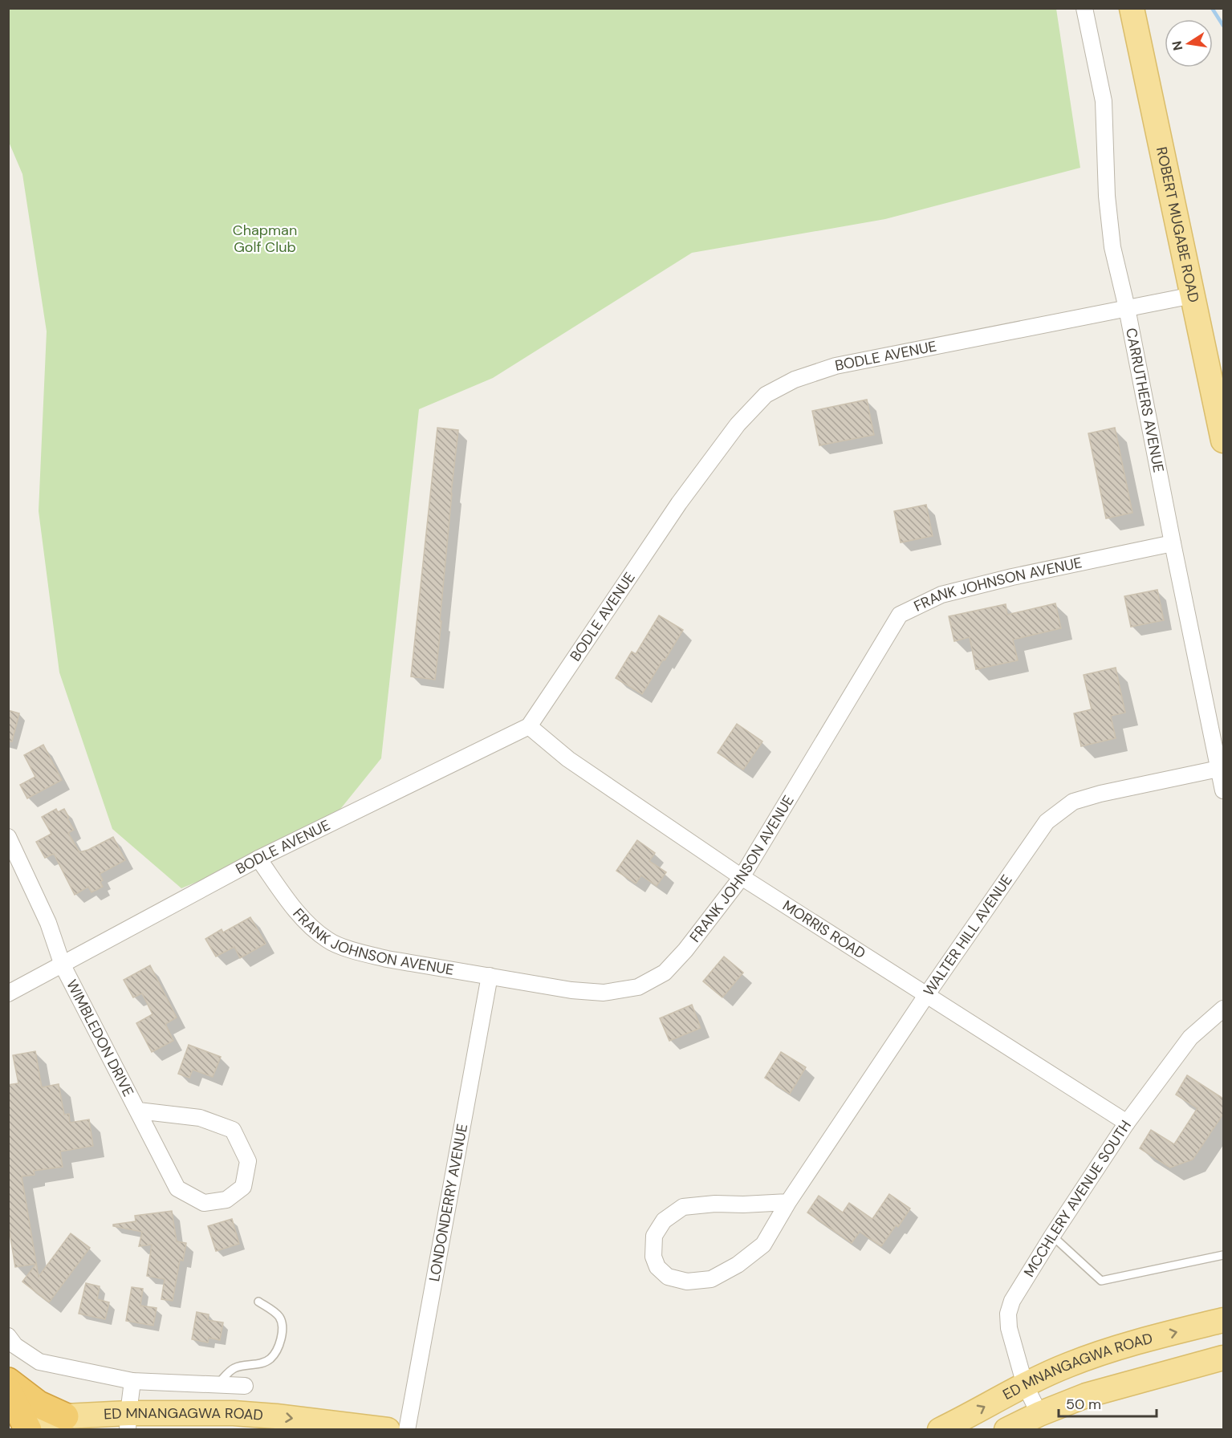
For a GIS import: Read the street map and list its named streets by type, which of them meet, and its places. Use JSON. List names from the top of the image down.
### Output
{
  "streets": {
    "main road": ["ROBERT MUGABE ROAD", "ED MNANGAGWA ROAD"],
    "street": [
      "BODLE AVENUE",
      "CARRUTHERS AVENUE",
      "FRANK JOHNSON AVENUE",
      "MORRIS ROAD",
      "WALTER HILL AVENUE",
      "WIMBLEDON DRIVE",
      "MCCHLERY AVENUE SOUTH",
      "LONDONDERRY AVENUE"
    ]
  },
  "crossings": [
    ["ROBERT MUGABE ROAD", "BODLE AVENUE"],
    ["BODLE AVENUE", "CARRUTHERS AVENUE"],
    ["BODLE AVENUE", "FRANK JOHNSON AVENUE"],
    ["BODLE AVENUE", "MORRIS ROAD"],
    ["BODLE AVENUE", "WIMBLEDON DRIVE"],
    ["CARRUTHERS AVENUE", "FRANK JOHNSON AVENUE"],
    ["CARRUTHERS AVENUE", "WALTER HILL AVENUE"],
    ["FRANK JOHNSON AVENUE", "MORRIS ROAD"],
    ["FRANK JOHNSON AVENUE", "LONDONDERRY AVENUE"],
    ["MORRIS ROAD", "WALTER HILL AVENUE"],
    ["MORRIS ROAD", "MCCHLERY AVENUE SOUTH"],
    ["MCCHLERY AVENUE SOUTH", "ED MNANGAGWA ROAD"]
  ],
  "parks": ["Chapman Golf Club"],
  "scale_bar": "50 m",
  "north": "left"
}
